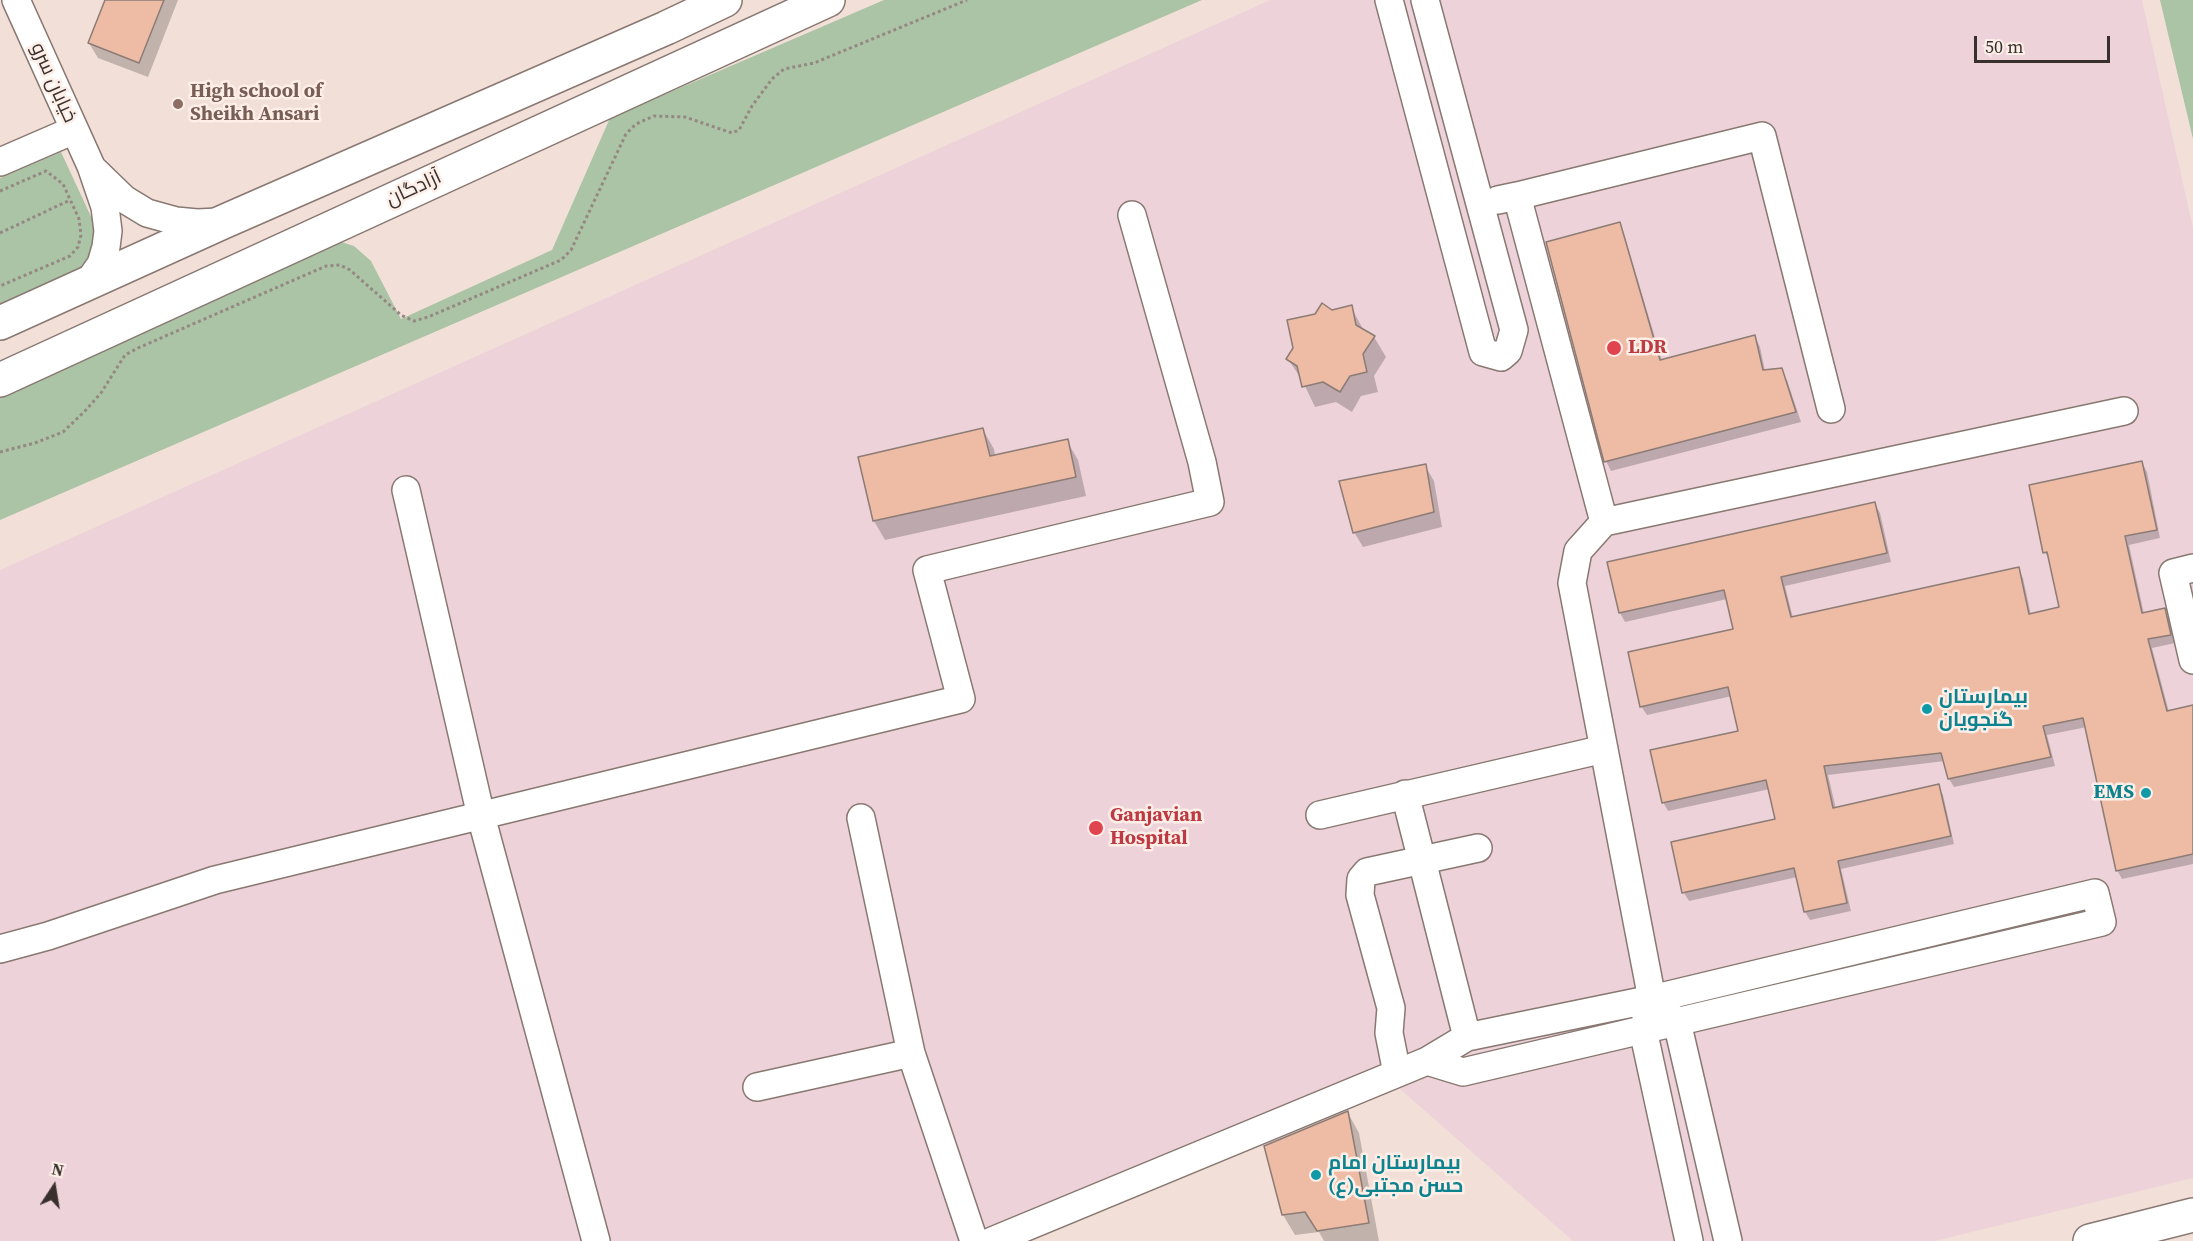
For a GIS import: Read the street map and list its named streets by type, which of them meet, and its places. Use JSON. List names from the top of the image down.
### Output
{
  "streets": {
    "main road": ["آزادگان"],
    "street": ["خیابان سرو"]
  },
  "places": [
    "High school of Sheikh Ansari",
    "LDR",
    "بیمارستان گنجویان",
    "EMS",
    "Ganjavian Hospital",
    "بیمارستان امام حسن مجتبی(ع)"
  ],
  "scale_bar": "50 m",
  "north": "top"
}
